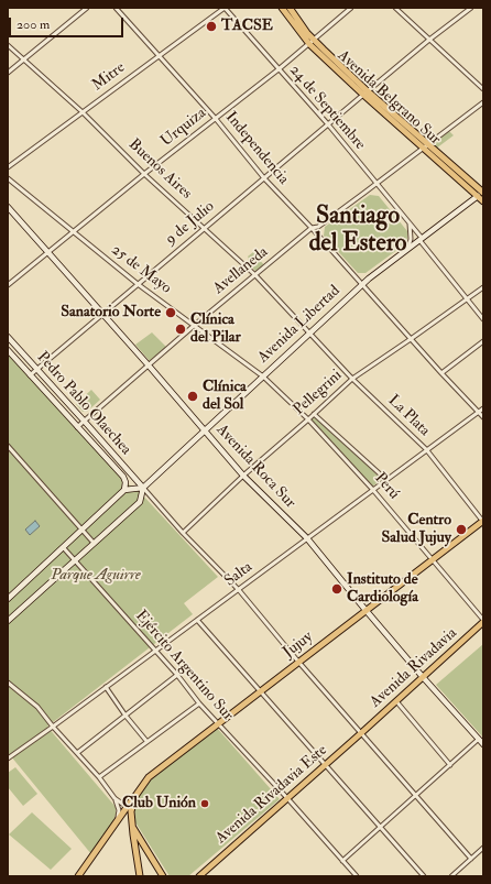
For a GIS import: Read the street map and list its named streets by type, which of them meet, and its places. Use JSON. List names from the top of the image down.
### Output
{
  "streets": {
    "main road": [
      "Avenida Belgrano Sur",
      "Avenida Libertad",
      "Jujuy",
      "Avenida Rivadavia",
      "Avenida Rivadavia Este"
    ],
    "street": [
      "Mitre",
      "24 de Septiembre",
      "Urquiza",
      "Independencia",
      "Buenos Aires",
      "9 de Julio",
      "25 de Mayo",
      "Avellaneda",
      "Pellegrini",
      "Pedro Pablo Olaechea",
      "La Plata",
      "Avenida Roca Sur",
      "Perú",
      "Salta",
      "Ejército Argentino Sur"
    ]
  },
  "crossings": [
    ["Mitre", "24 de Septiembre"],
    ["Mitre", "Independencia"],
    ["Mitre", "Buenos Aires"],
    ["Avenida Belgrano Sur", "Urquiza"],
    ["Avenida Belgrano Sur", "9 de Julio"],
    ["Avenida Belgrano Sur", "Avellaneda"],
    ["Avenida Belgrano Sur", "Avenida Libertad"],
    ["24 de Septiembre", "Urquiza"],
    ["24 de Septiembre", "9 de Julio"],
    ["24 de Septiembre", "Avellaneda"],
    ["24 de Septiembre", "Avenida Libertad"],
    ["24 de Septiembre", "Pellegrini"],
    ["Urquiza", "Independencia"],
    ["Urquiza", "Buenos Aires"],
    ["Urquiza", "25 de Mayo"],
    ["Urquiza", "Avenida Roca Sur"],
    ["Independencia", "9 de Julio"],
    ["Independencia", "Avellaneda"],
    ["Independencia", "Avenida Libertad"],
    ["Independencia", "Pellegrini"],
    ["Independencia", "Salta"],
    ["Buenos Aires", "9 de Julio"],
    ["Buenos Aires", "Avellaneda"],
    ["Buenos Aires", "Avenida Libertad"],
    ["Buenos Aires", "La Plata"],
    ["9 de Julio", "25 de Mayo"],
    ["9 de Julio", "Pedro Pablo Olaechea"],
    ["9 de Julio", "Avenida Roca Sur"],
    ["25 de Mayo", "Avellaneda"],
    ["25 de Mayo", "Avenida Libertad"],
    ["25 de Mayo", "Perú"],
    ["Avellaneda", "Pedro Pablo Olaechea"],
    ["Avellaneda", "Avenida Roca Sur"],
    ["Avenida Libertad", "Pedro Pablo Olaechea"],
    ["Avenida Libertad", "La Plata"],
    ["Avenida Libertad", "Avenida Roca Sur"],
    ["Avenida Libertad", "Perú"],
    ["Pellegrini", "La Plata"],
    ["Pellegrini", "Avenida Roca Sur"],
    ["Pellegrini", "Perú"],
    ["La Plata", "Salta"],
    ["La Plata", "Jujuy"],
    ["Avenida Roca Sur", "Salta"],
    ["Avenida Roca Sur", "Jujuy"],
    ["Avenida Roca Sur", "Avenida Rivadavia"],
    ["Perú", "Salta"],
    ["Perú", "Jujuy"],
    ["Perú", "Avenida Rivadavia"],
    ["Salta", "Ejército Argentino Sur"],
    ["Jujuy", "Ejército Argentino Sur"],
    ["Ejército Argentino Sur", "Avenida Rivadavia Este"],
    ["Avenida Rivadavia", "Avenida Rivadavia Este"]
  ],
  "districts": ["Santiago del Estero"],
  "parks": ["Parque Aguirre"],
  "places": [
    "TACSE",
    "Sanatorio Norte",
    "Clínica del Pilar",
    "Clínica del Sol",
    "Centro Salud Jujuy",
    "Instituto de Cardiología",
    "Club Unión"
  ],
  "scale_bar": "200 m"
}
